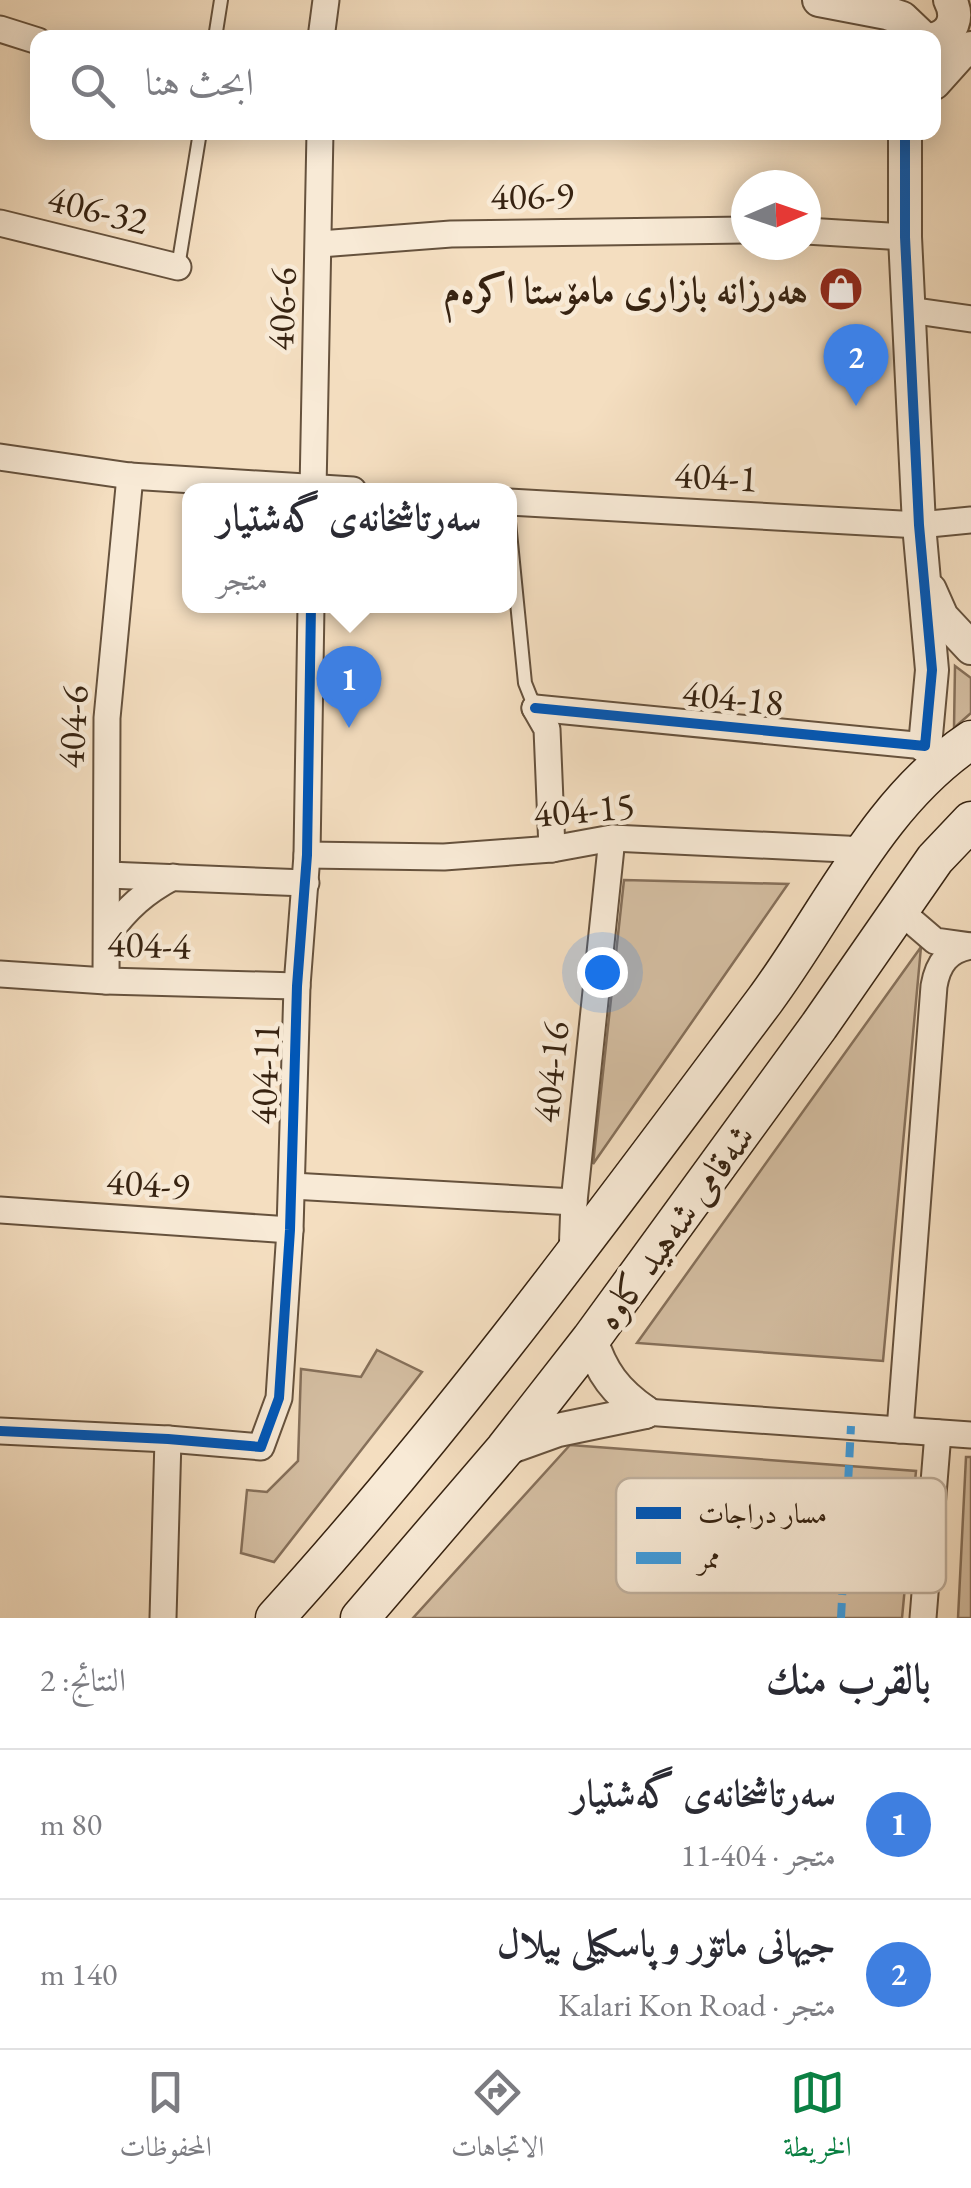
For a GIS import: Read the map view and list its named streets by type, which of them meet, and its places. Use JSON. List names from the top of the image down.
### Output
{
  "streets": {
    "main road": ["شەقامی شەهید کاوە"],
    "street": [
      "406-9",
      "406-32",
      "406-6",
      "404-1",
      "404-18",
      "404-6",
      "404-15",
      "404-4",
      "404-16",
      "404-11",
      "404-9"
    ]
  },
  "crossings": [
    ["406-9", "406-6"],
    ["404-6", "404-4"],
    ["404-15", "404-16"],
    ["404-15", "404-11"],
    ["404-15", "شەقامی شەهید کاوە"],
    ["404-4", "404-11"],
    ["404-16", "شەقامی شەهید کاوە"],
    ["404-11", "404-9"]
  ],
  "places": {
    "shop": ["هەرزانە بازاری مامۆستا اکرەم"]
  },
  "legend": ["مسار دراجات", "ممر"],
  "north": "right",
  "page": {
    "search": "ابحث هنا",
    "pins": ["2", "1"],
    "popup": ["سەرتاشخانەی گەشتیار", "متجر"],
    "heading": ["بالقرب منك", "النتائج: 2"],
    "list": [
      {
        "mark": "1",
        "name": "سەرتاشخانەی گەشتیار",
        "note": "متجر · 404-11",
        "value": "80 m"
      },
      {
        "mark": "2",
        "name": "جیهانی ماتۆر و پاسکیلی بیلال",
        "note": "متجر · Kalari Kon Road",
        "value": "140 m"
      }
    ],
    "nav": ["الخريطة", "الاتجاهات", "المحفوظات"]
  }
}
